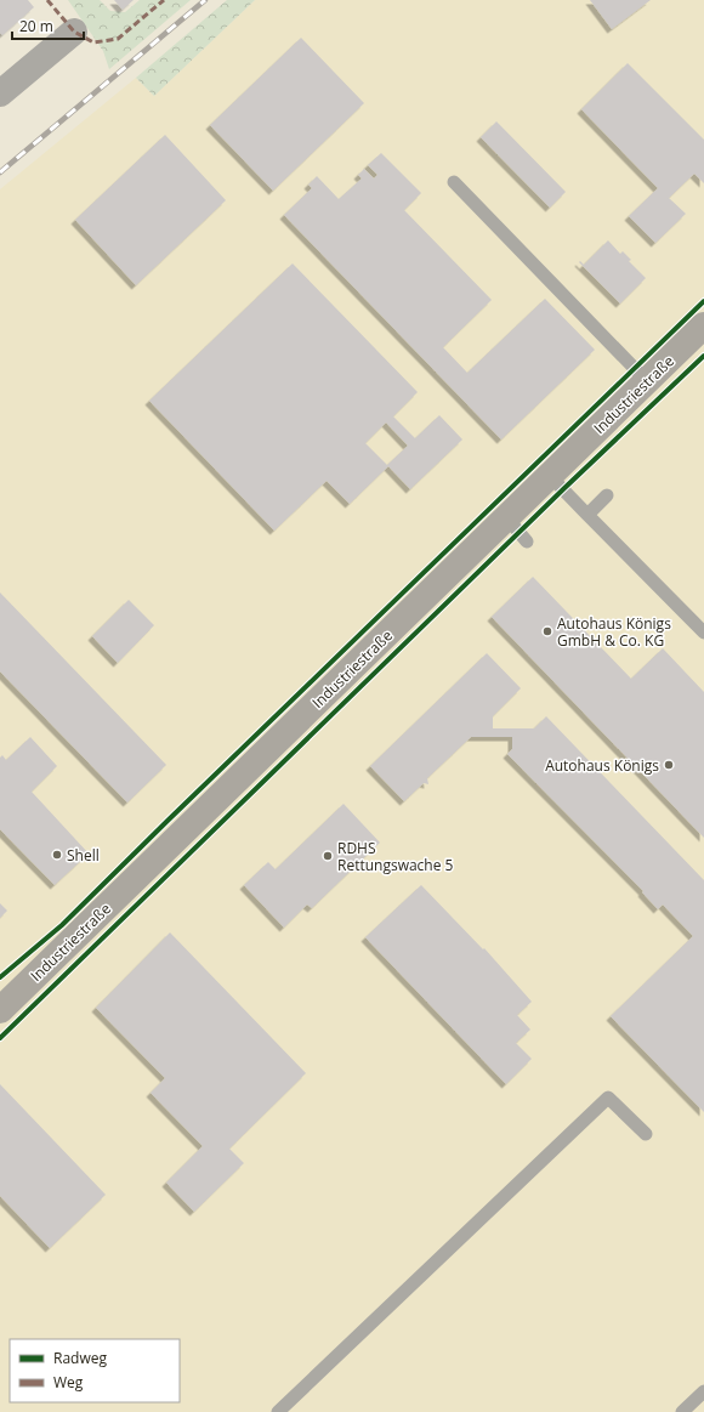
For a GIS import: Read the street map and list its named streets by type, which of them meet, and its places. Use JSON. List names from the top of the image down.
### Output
{
  "streets": {
    "street": ["Industriestraße"]
  },
  "places": [
    "Autohaus Königs GmbH & Co. KG",
    "Autohaus Königs",
    "Shell",
    "RDHS Rettungswache 5"
  ],
  "legend": ["Radweg", "Weg"],
  "scale_bar": "20 m"
}
